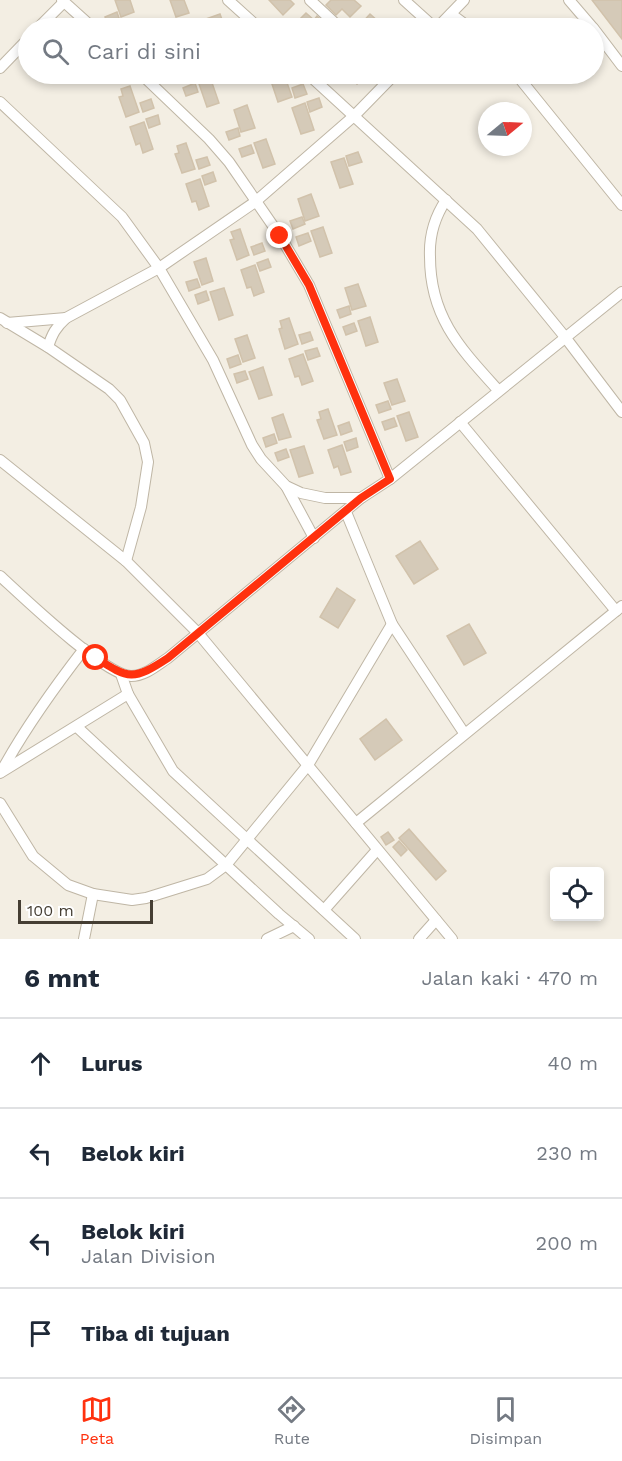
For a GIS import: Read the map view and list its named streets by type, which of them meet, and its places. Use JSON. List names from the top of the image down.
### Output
{
  "scale_bar": "100 m",
  "north": "right",
  "page": {
    "search": "Cari di sini",
    "scale": "100 m",
    "heading": ["6 mnt", "Jalan kaki · 470 m"],
    "list": [
      ["Lurus", "40 m"],
      ["Belok kiri", "230 m"],
      ["Belok kiri", "Jalan Division", "200 m"],
      "Tiba di tujuan"
    ],
    "nav": ["Peta", "Rute", "Disimpan"]
  }
}
